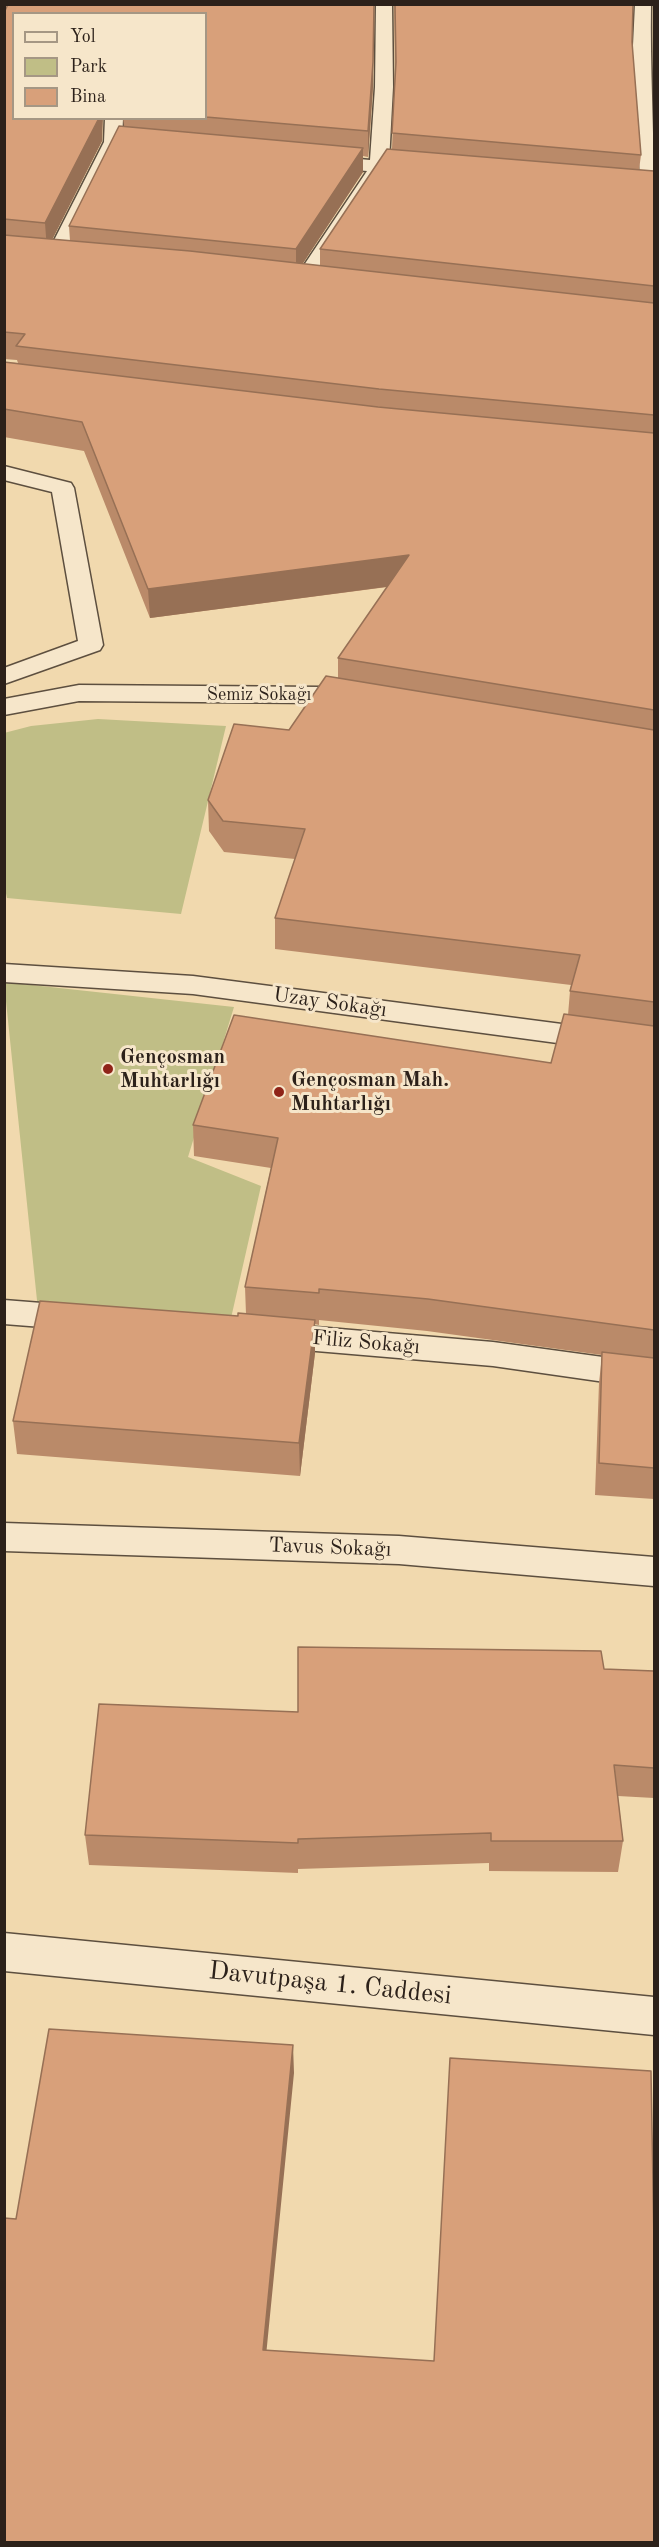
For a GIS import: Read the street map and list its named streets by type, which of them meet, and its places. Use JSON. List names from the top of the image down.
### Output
{
  "streets": {
    "street": [
      "Semiz Sokağı",
      "Uzay Sokağı",
      "Filiz Sokağı",
      "Tavus Sokağı",
      "Davutpaşa 1. Caddesi"
    ]
  },
  "places": ["Gençosman Muhtarlığı", "Gençosman Mah. Muhtarlığı"],
  "legend": ["Yol", "Park", "Bina"]
}
